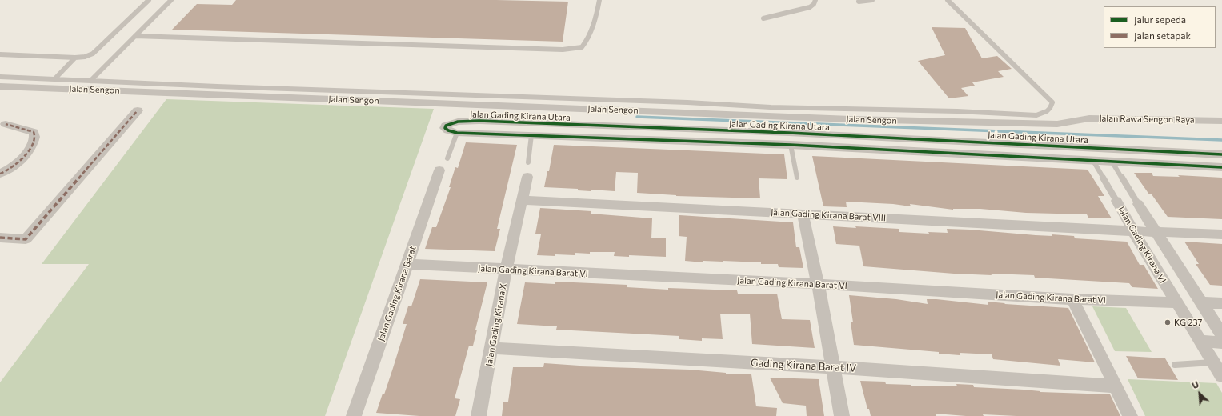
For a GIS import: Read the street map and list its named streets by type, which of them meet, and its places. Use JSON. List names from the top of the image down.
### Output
{
  "streets": {
    "street": [
      "Jalan Sengon",
      "Jalan Gading Kirana Utara",
      "Jalan Rawa Sengon Raya",
      "Jalan Gading Kirana Barat VIII",
      "Jalan Gading Kirana VI",
      "Jalan Gading Kirana Barat VI",
      "Jalan Gading Kirana Barat",
      "Jalan Gading Kirana X",
      "Gading Kirana Barat IV"
    ]
  },
  "crossings": [
    ["Jalan Sengon", "Jalan Rawa Sengon Raya"],
    ["Jalan Gading Kirana Utara", "Jalan Gading Kirana VI"],
    ["Jalan Gading Kirana Barat VIII", "Jalan Gading Kirana VI"],
    ["Jalan Gading Kirana Barat VIII", "Jalan Gading Kirana X"],
    ["Jalan Gading Kirana VI", "Jalan Gading Kirana Barat VI"],
    ["Jalan Gading Kirana Barat VI", "Jalan Gading Kirana Barat"],
    ["Jalan Gading Kirana Barat VI", "Jalan Gading Kirana X"],
    ["Jalan Gading Kirana X", "Gading Kirana Barat IV"]
  ],
  "places": ["KG 237"],
  "legend": ["Jalur sepeda", "Jalan setapak"],
  "north": "top left"
}
